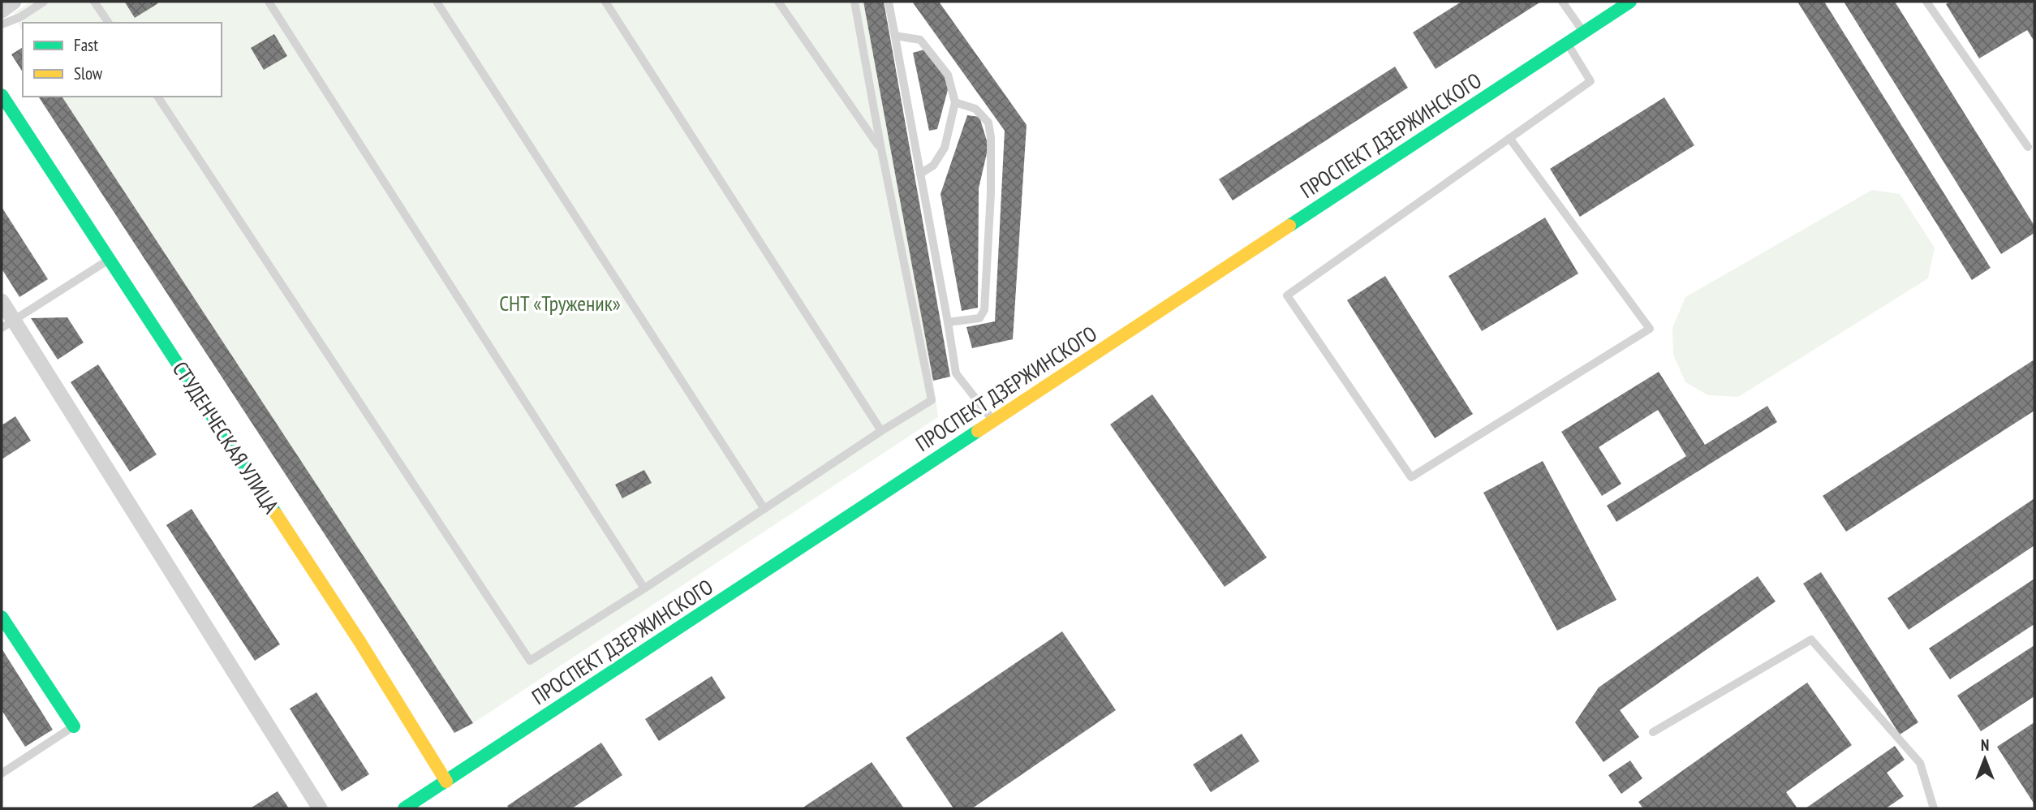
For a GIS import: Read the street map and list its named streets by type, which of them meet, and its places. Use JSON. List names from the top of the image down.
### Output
{
  "streets": {
    "main road": ["ПРОСПЕКТ ДЗЕРЖИНСКОГО", "СТУДЕНЧЕСКАЯ УЛИЦА"]
  },
  "crossings": [
    ["ПРОСПЕКТ ДЗЕРЖИНСКОГО", "СТУДЕНЧЕСКАЯ УЛИЦА"]
  ],
  "parks": ["СНТ «Труженик»"],
  "legend": ["Fast", "Slow"],
  "north": "top"
}
